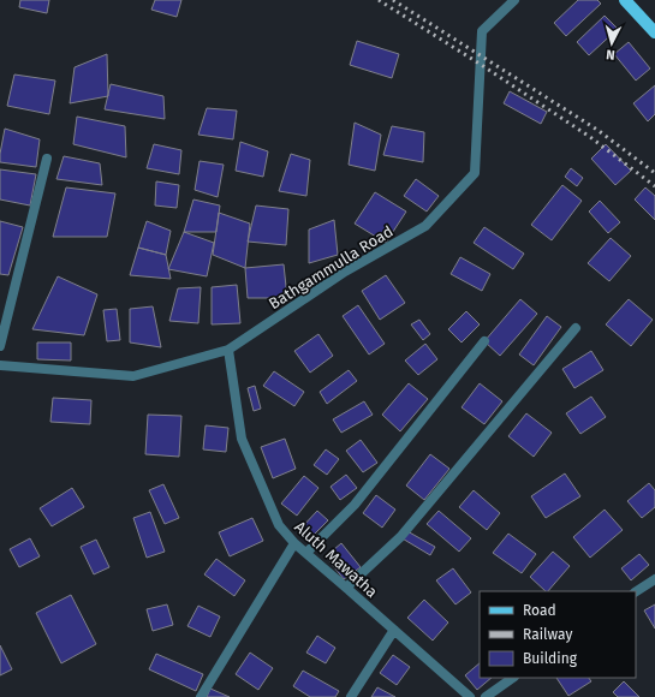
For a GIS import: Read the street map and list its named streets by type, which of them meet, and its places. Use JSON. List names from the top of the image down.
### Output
{
  "streets": {
    "street": ["Bathgammulla Road", "Aluth Mawatha"]
  },
  "crossings": [
    ["Bathgammulla Road", "Aluth Mawatha"]
  ],
  "legend": ["Road", "Railway", "Building"],
  "north": "bottom"
}
